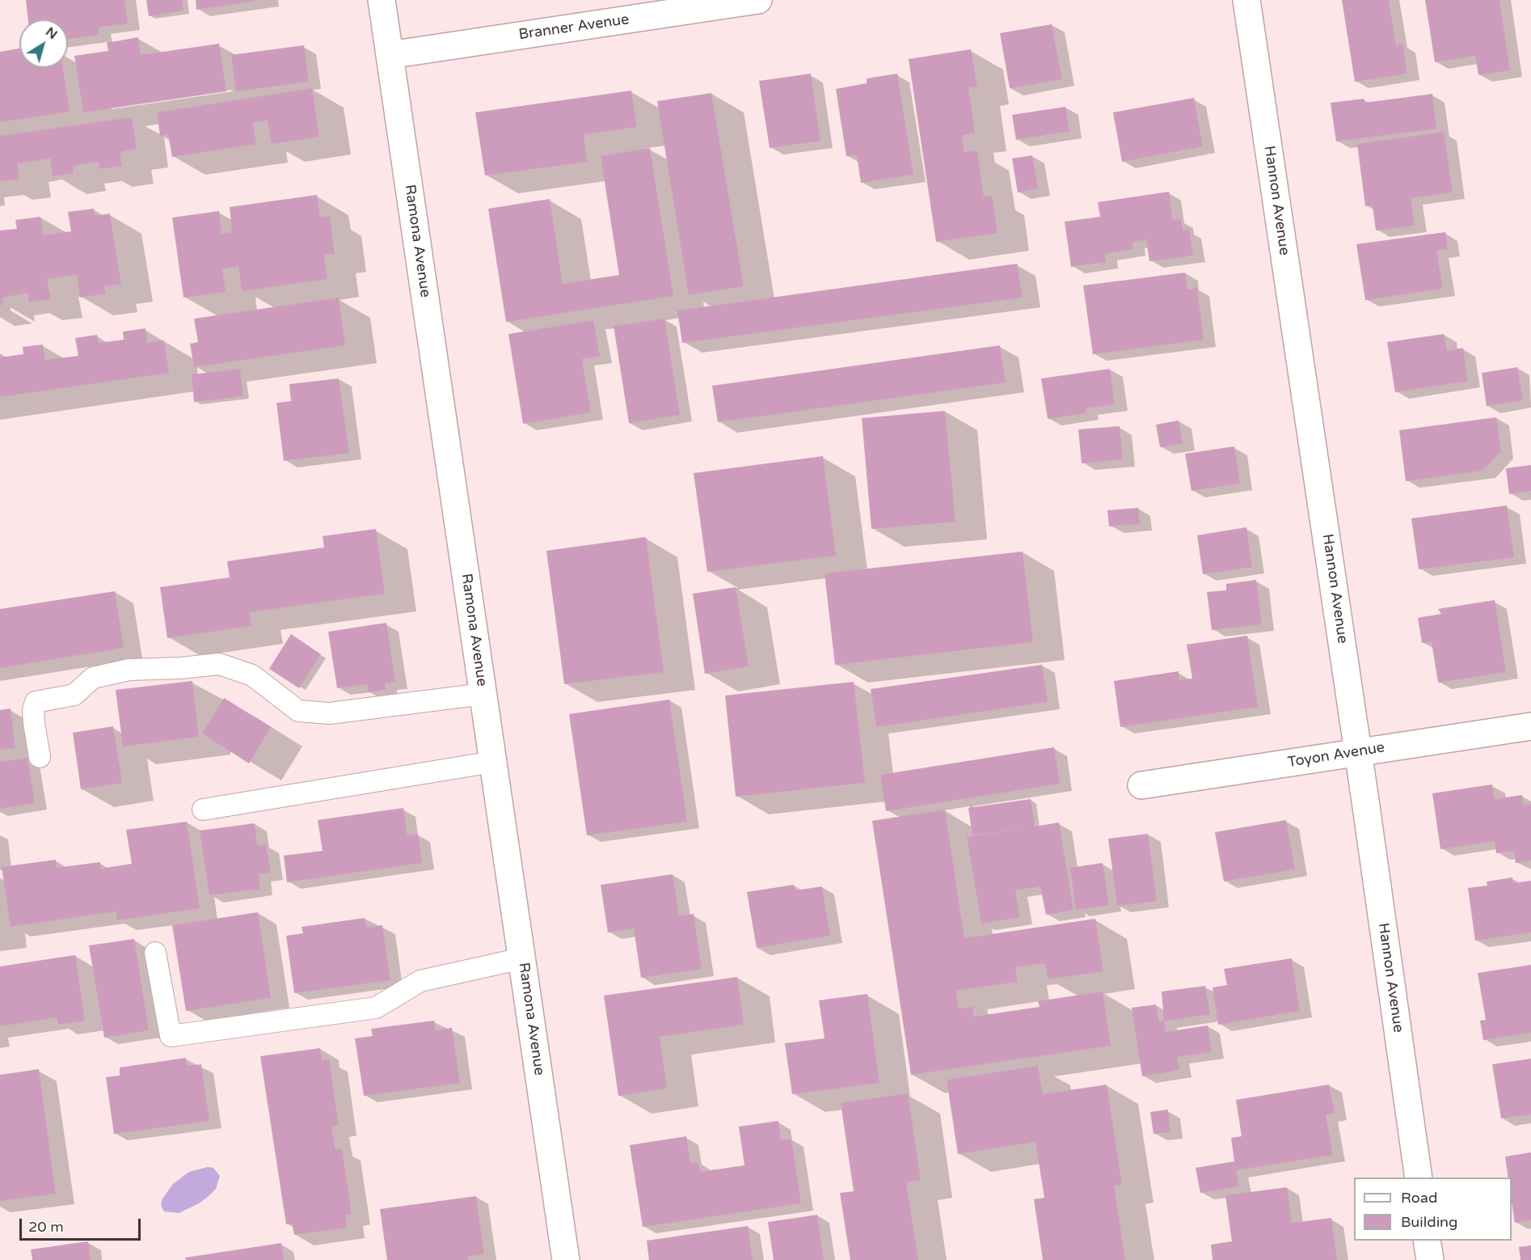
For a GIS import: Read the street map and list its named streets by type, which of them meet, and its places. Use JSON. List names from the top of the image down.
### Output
{
  "streets": {
    "street": [
      "Branner Avenue",
      "Hannon Avenue",
      "Ramona Avenue",
      "Toyon Avenue"
    ]
  },
  "crossings": [
    ["Branner Avenue", "Ramona Avenue"],
    ["Hannon Avenue", "Toyon Avenue"]
  ],
  "legend": ["Road", "Building"],
  "scale_bar": "20 m",
  "north": "top right"
}
